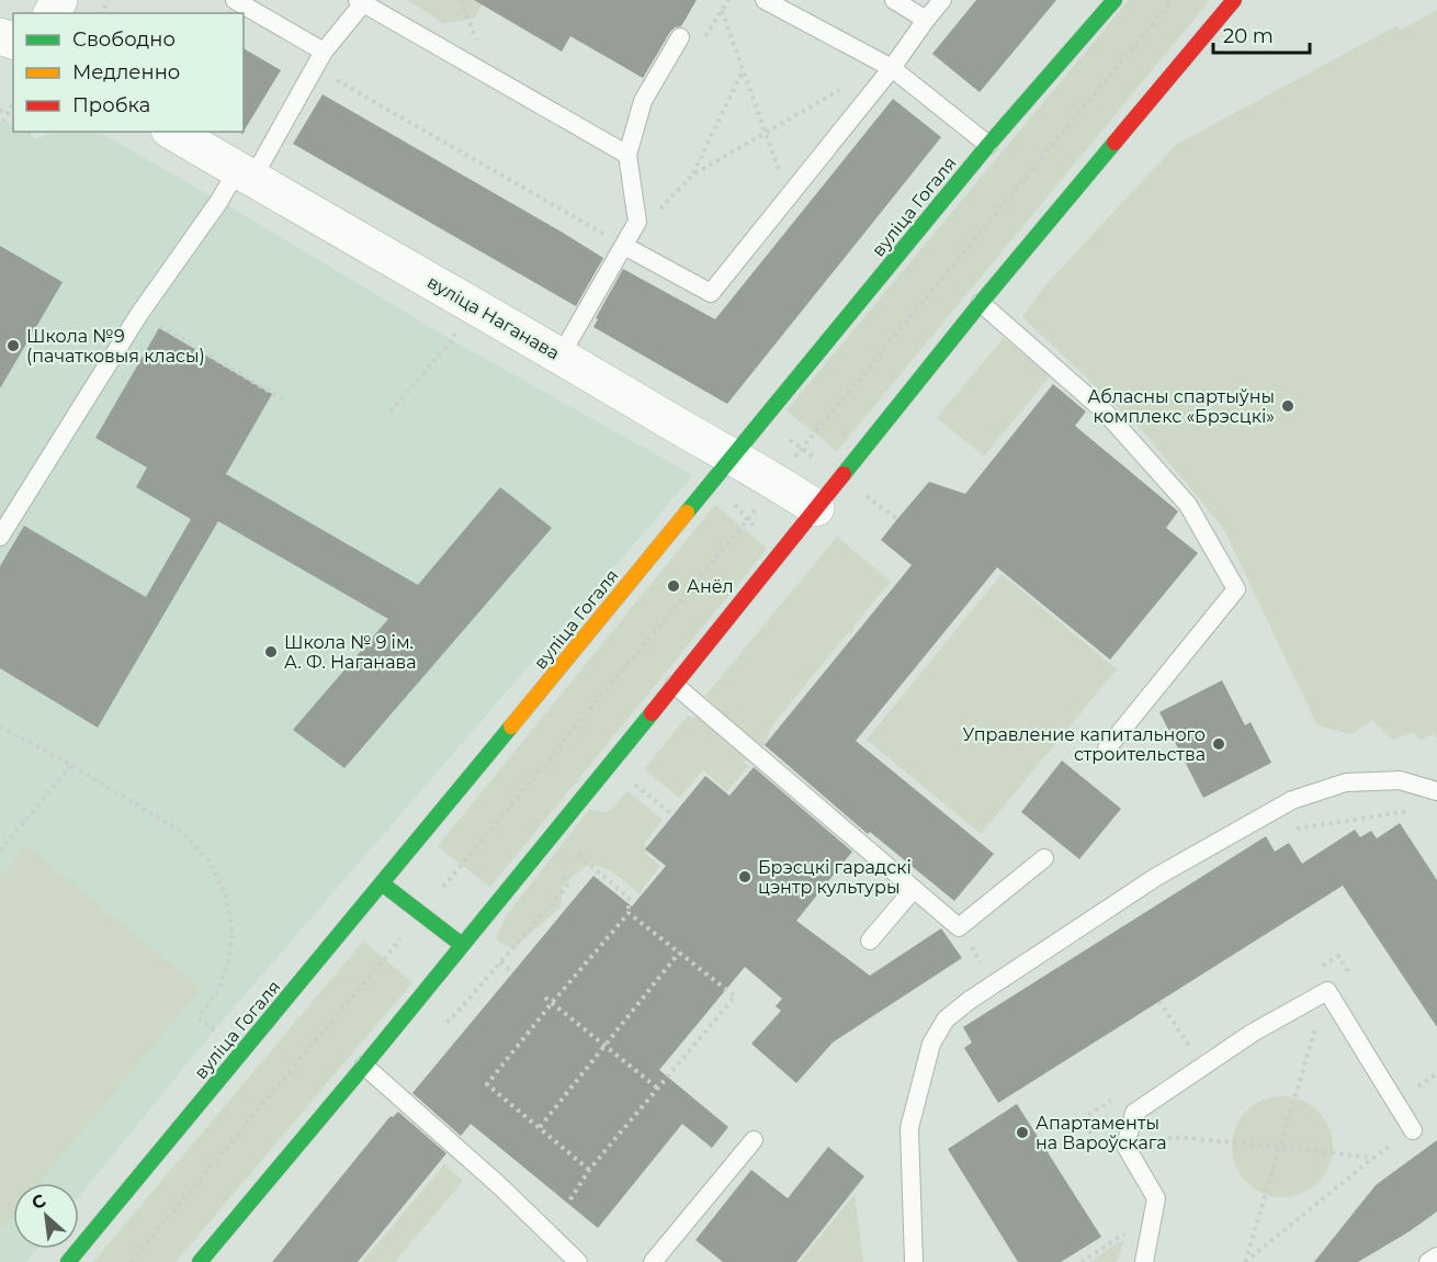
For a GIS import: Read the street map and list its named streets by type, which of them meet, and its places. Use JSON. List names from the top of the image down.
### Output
{
  "streets": {
    "main road": ["вуліца Гогаля"],
    "street": ["вуліца Наганава"]
  },
  "crossings": [
    ["вуліца Гогаля", "вуліца Наганава"]
  ],
  "places": [
    "Школа №9 (пачатковыя класы)",
    "Абласны спартыўны комплекс «Брэсцкі»",
    "Анёл",
    "Школа № 9 ім. А. Ф. Наганава",
    "Управление капитального строительства",
    "Брэсцкі гарадскі цэнтр культуры",
    "Апартаменты на Вароўскага"
  ],
  "legend": ["Свободно", "Медленно", "Пробка"],
  "scale_bar": "20 m",
  "north": "top left"
}
